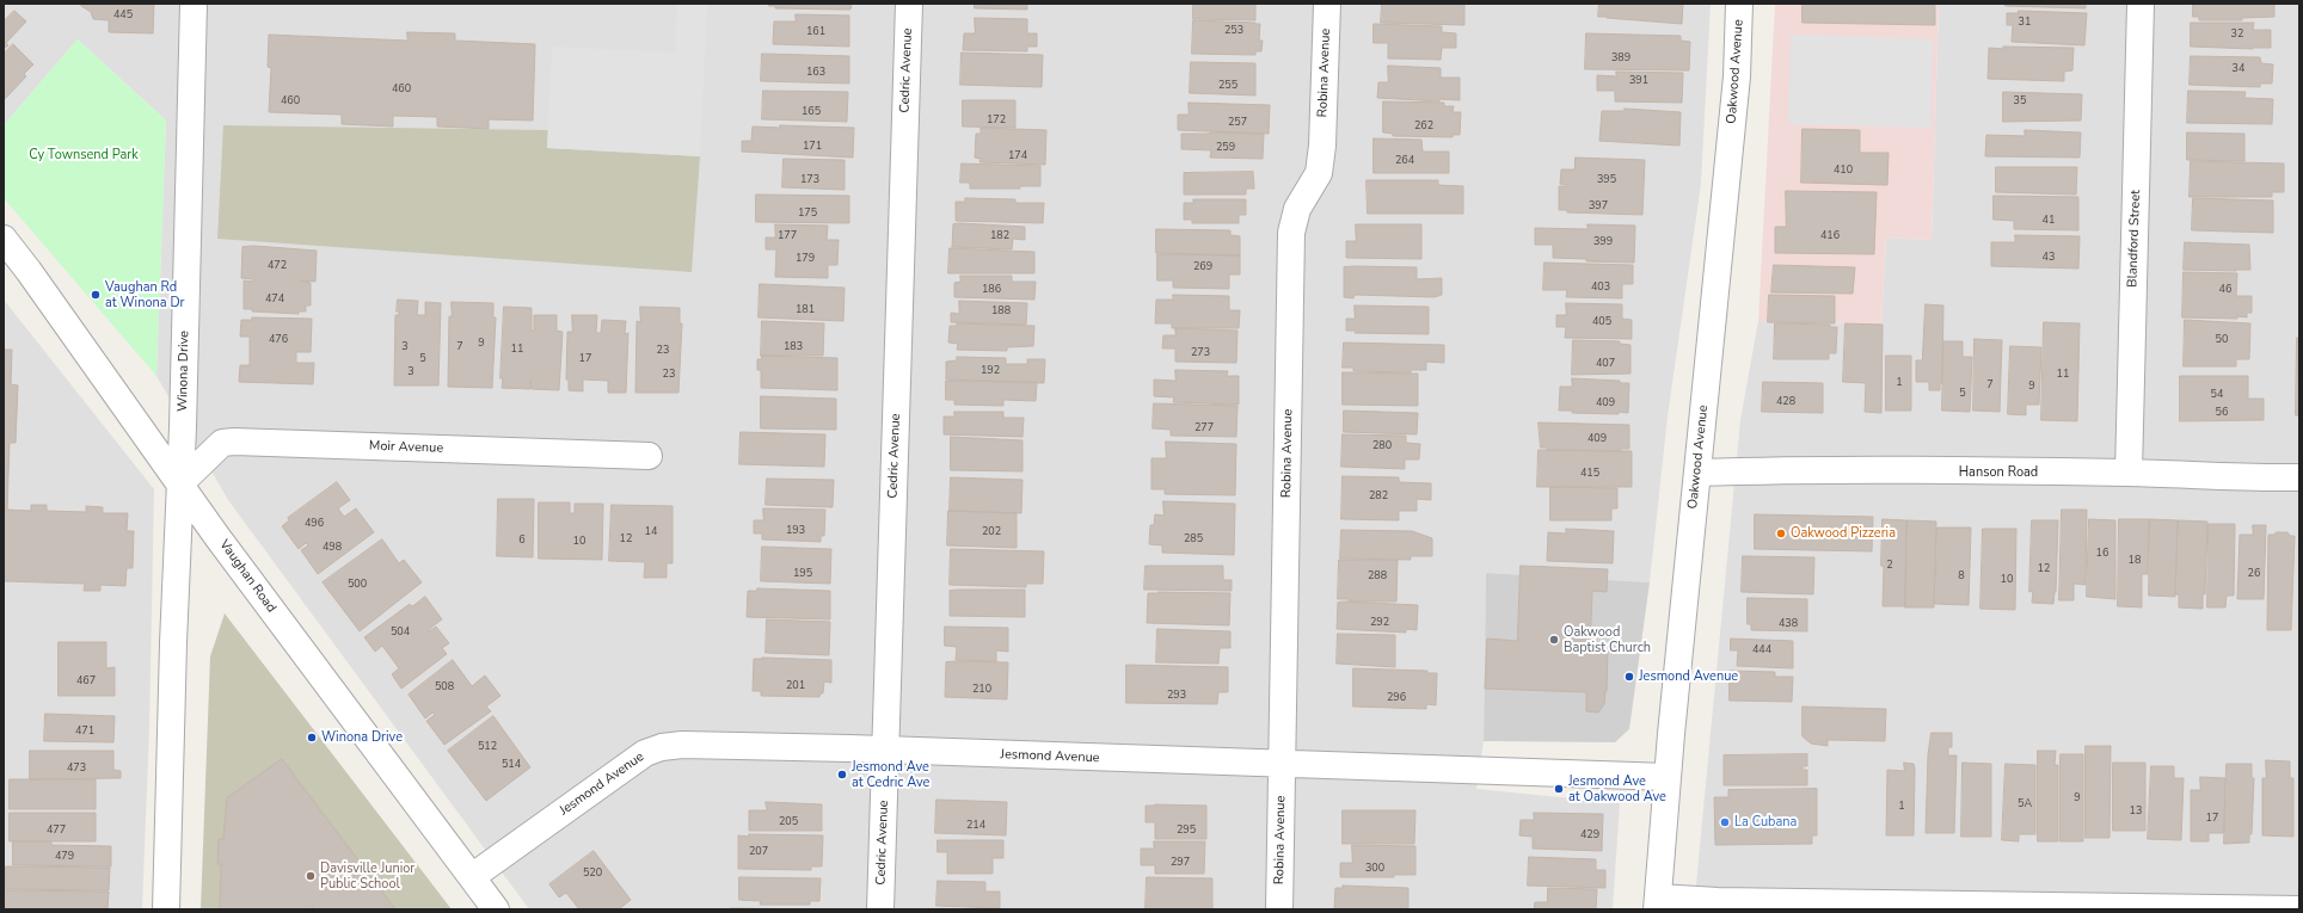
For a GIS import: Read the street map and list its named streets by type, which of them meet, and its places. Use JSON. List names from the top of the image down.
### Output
{
  "streets": {
    "street": [
      "Cedric Avenue",
      "Oakwood Avenue",
      "Robina Avenue",
      "Blandford Street",
      "Winona Drive",
      "Moir Avenue",
      "Hanson Road",
      "Vaughan Road",
      "Jesmond Avenue"
    ]
  },
  "crossings": [
    ["Cedric Avenue", "Jesmond Avenue"],
    ["Oakwood Avenue", "Hanson Road"],
    ["Oakwood Avenue", "Jesmond Avenue"],
    ["Robina Avenue", "Jesmond Avenue"],
    ["Blandford Street", "Hanson Road"],
    ["Winona Drive", "Moir Avenue"],
    ["Winona Drive", "Vaughan Road"],
    ["Moir Avenue", "Vaughan Road"],
    ["Vaughan Road", "Jesmond Avenue"]
  ],
  "parks": ["Cy Townsend Park"],
  "places": [
    "Vaughan Rd at Winona Dr",
    "Oakwood Pizzeria",
    "Oakwood Baptist Church",
    "Jesmond Avenue",
    "Winona Drive",
    "Jesmond Ave at Cedric Ave",
    "Jesmond Ave at Oakwood Ave",
    "La Cubana",
    "Davisville Junior Public School"
  ],
  "house_numbers": [
    "445",
    "31",
    "253",
    "161",
    "32",
    "389",
    "34",
    "163",
    "391",
    "255",
    "460",
    "460",
    "35",
    "165",
    "172",
    "257",
    "262",
    "171",
    "259",
    "174",
    "264",
    "410",
    "173",
    "395",
    "397",
    "175",
    "41",
    "177",
    "182",
    "416",
    "399",
    "43",
    "179",
    "472",
    "269",
    "403",
    "186",
    "46",
    "474",
    "181",
    "188",
    "405",
    "476",
    "50",
    "9",
    "3",
    "7",
    "183",
    "11",
    "23",
    "273",
    "5",
    "17",
    "407",
    "192",
    "3",
    "23",
    "11",
    "1",
    "7",
    "9",
    "5",
    "54",
    "428",
    "409",
    "56",
    "277",
    "409",
    "280",
    "415",
    "282",
    "496",
    "193",
    "14",
    "202",
    "12",
    "285",
    "6",
    "10",
    "498",
    "16",
    "18",
    "2",
    "12",
    "195",
    "26",
    "288",
    "8",
    "10",
    "500",
    "292",
    "438",
    "504",
    "444",
    "467",
    "201",
    "508",
    "210",
    "293",
    "296",
    "471",
    "512",
    "514",
    "473",
    "9",
    "5A",
    "1",
    "13",
    "17",
    "205",
    "214",
    "477",
    "295",
    "429",
    "207",
    "479",
    "297",
    "300",
    "520"
  ]
}
